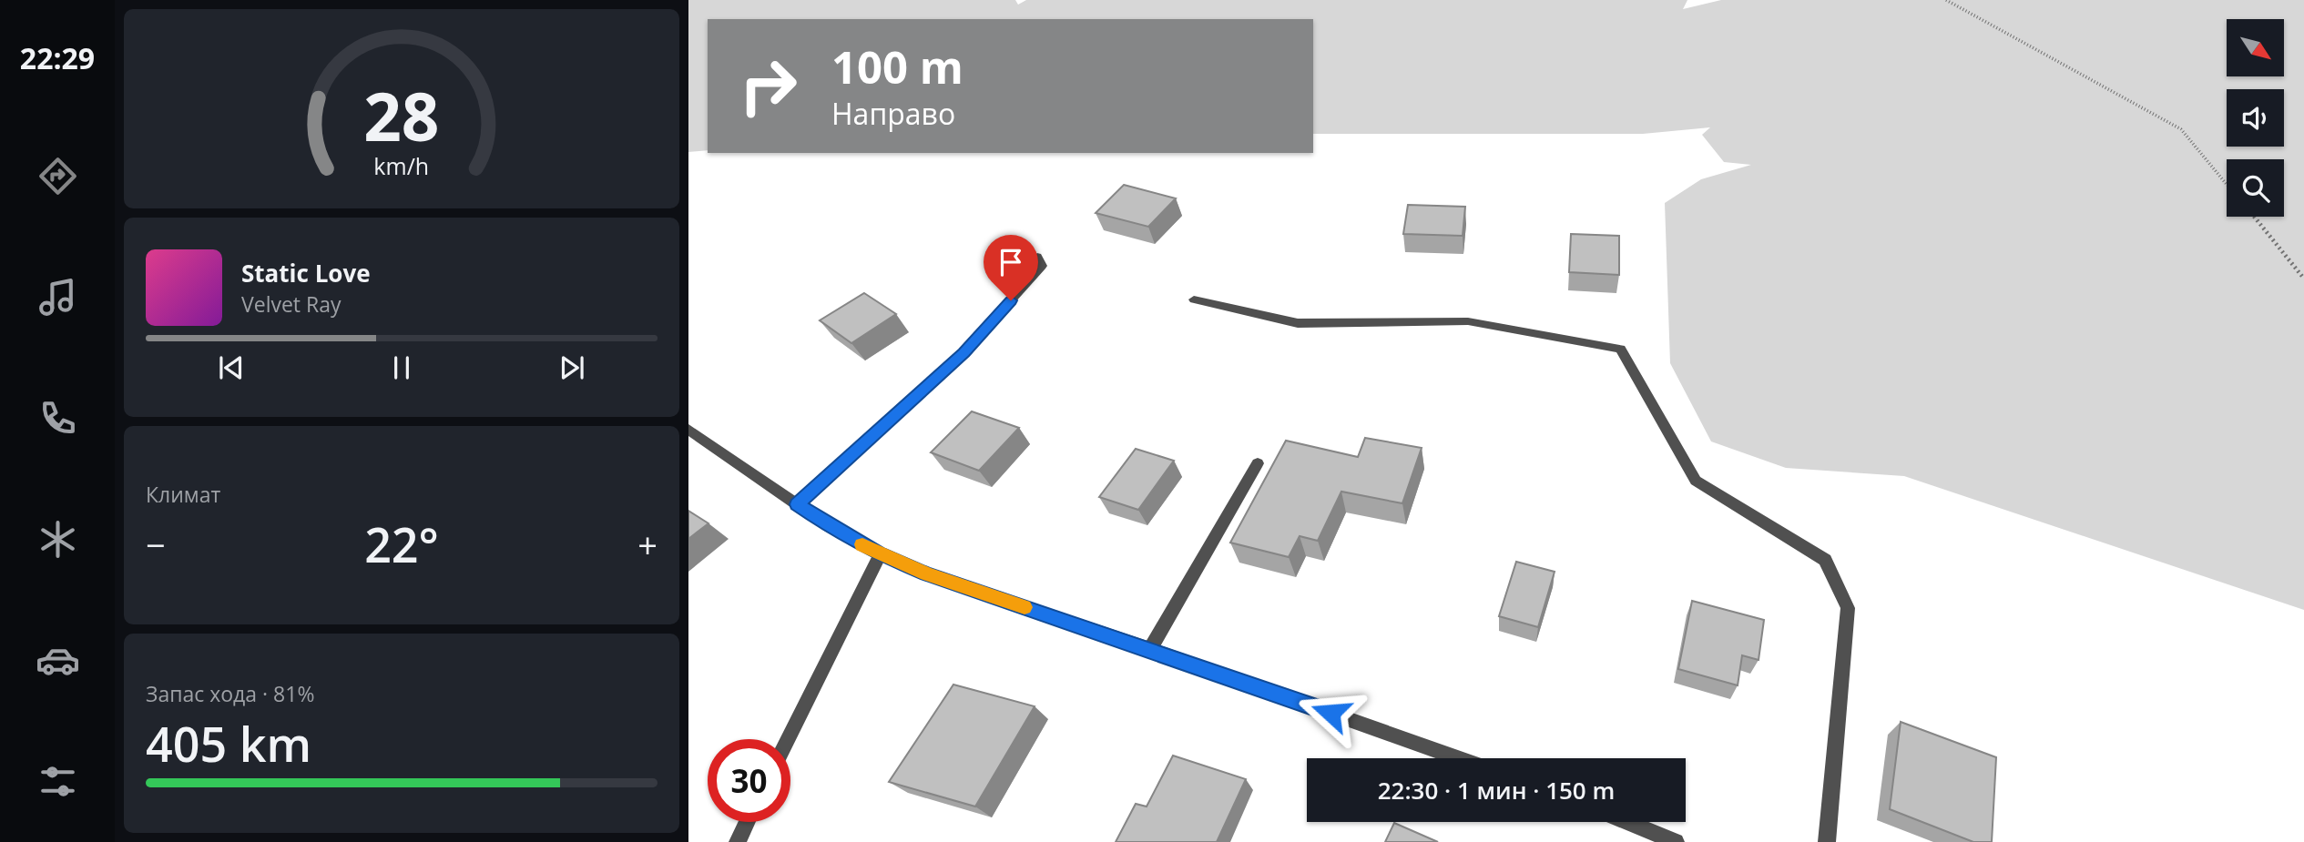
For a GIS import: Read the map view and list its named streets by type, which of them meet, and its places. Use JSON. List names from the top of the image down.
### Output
{
  "north": "bottom right",
  "page": {
    "tabs": "22:29",
    "turn": ["100 m", "Направо"],
    "song": ["Static Love", "Velvet Ray"],
    "tile": [
      "Климат",
      ["Запас хода · 81%", "405 km"]
    ],
    "heat": ["−", "22°", "+"],
    "limit": "30",
    "trip": "22:30 · 1 мин · 150 m",
    "gauge": ["28", "km/h"]
  }
}
